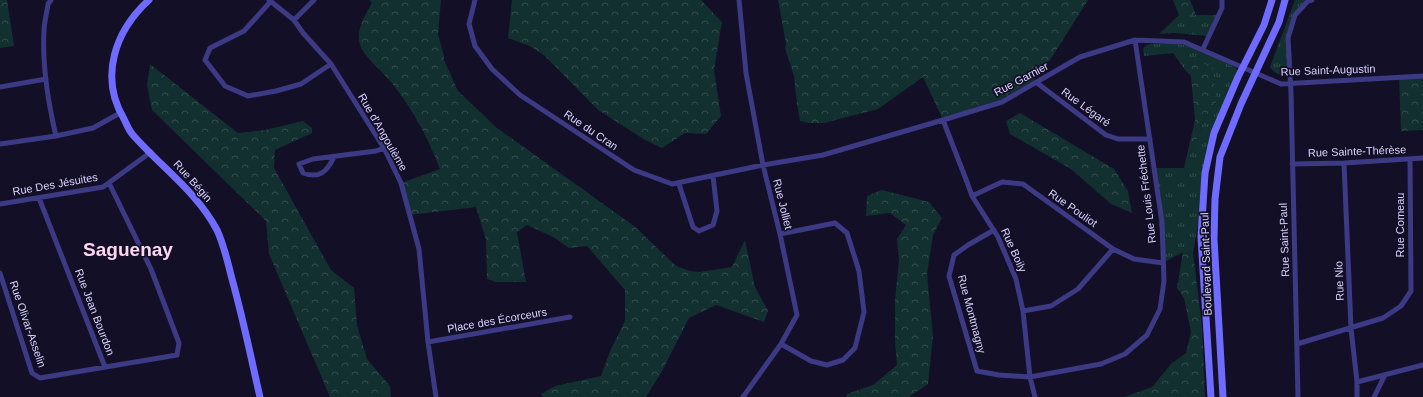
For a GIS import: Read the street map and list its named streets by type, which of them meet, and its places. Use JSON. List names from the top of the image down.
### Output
{
  "streets": {
    "main road": ["Rue Bégin", "Boulevard Saint-Paul"],
    "street": [
      "Rue Saint-Augustin",
      "Rue Garnier",
      "Rue Légaré",
      "Rue du Cran",
      "Rue d'Angoulème",
      "Rue Sainte-Thérèse",
      "Rue Des Jésuites",
      "Rue Louis Fréchette",
      "Rue Jolliet",
      "Rue Pouliot",
      "Rue Comeau",
      "Rue Saint-Paul",
      "Rue Boily",
      "Rue Nio",
      "Rue Jean Bourdon",
      "Rue Montmagny",
      "Place des Écorceurs",
      "Rue Olivar-Asselin"
    ]
  },
  "crossings": [
    ["Rue Saint-Augustin", "Rue Garnier"],
    ["Rue Saint-Augustin", "Rue Saint-Paul"],
    ["Rue Saint-Augustin", "Boulevard Saint-Paul"],
    ["Rue Garnier", "Rue Légaré"],
    ["Rue Garnier", "Rue du Cran"],
    ["Rue Garnier", "Rue Louis Fréchette"],
    ["Rue Garnier", "Rue Jolliet"],
    ["Rue Garnier", "Rue Boily"],
    ["Rue Garnier", "Boulevard Saint-Paul"],
    ["Rue Légaré", "Rue Louis Fréchette"],
    ["Rue du Cran", "Rue Jolliet"],
    ["Rue d'Angoulème", "Place des Écorceurs"],
    ["Rue Sainte-Thérèse", "Rue Comeau"],
    ["Rue Sainte-Thérèse", "Rue Saint-Paul"],
    ["Rue Sainte-Thérèse", "Rue Nio"],
    ["Rue Bégin", "Rue Des Jésuites"],
    ["Rue Des Jésuites", "Rue Jean Bourdon"],
    ["Rue Louis Fréchette", "Rue Pouliot"],
    ["Rue Louis Fréchette", "Rue Boily"],
    ["Rue Louis Fréchette", "Rue Montmagny"],
    ["Rue Pouliot", "Rue Boily"],
    ["Rue Comeau", "Rue Nio"],
    ["Rue Boily", "Rue Montmagny"],
    ["Rue Jean Bourdon", "Rue Olivar-Asselin"]
  ],
  "districts": ["Saguenay"]
}
